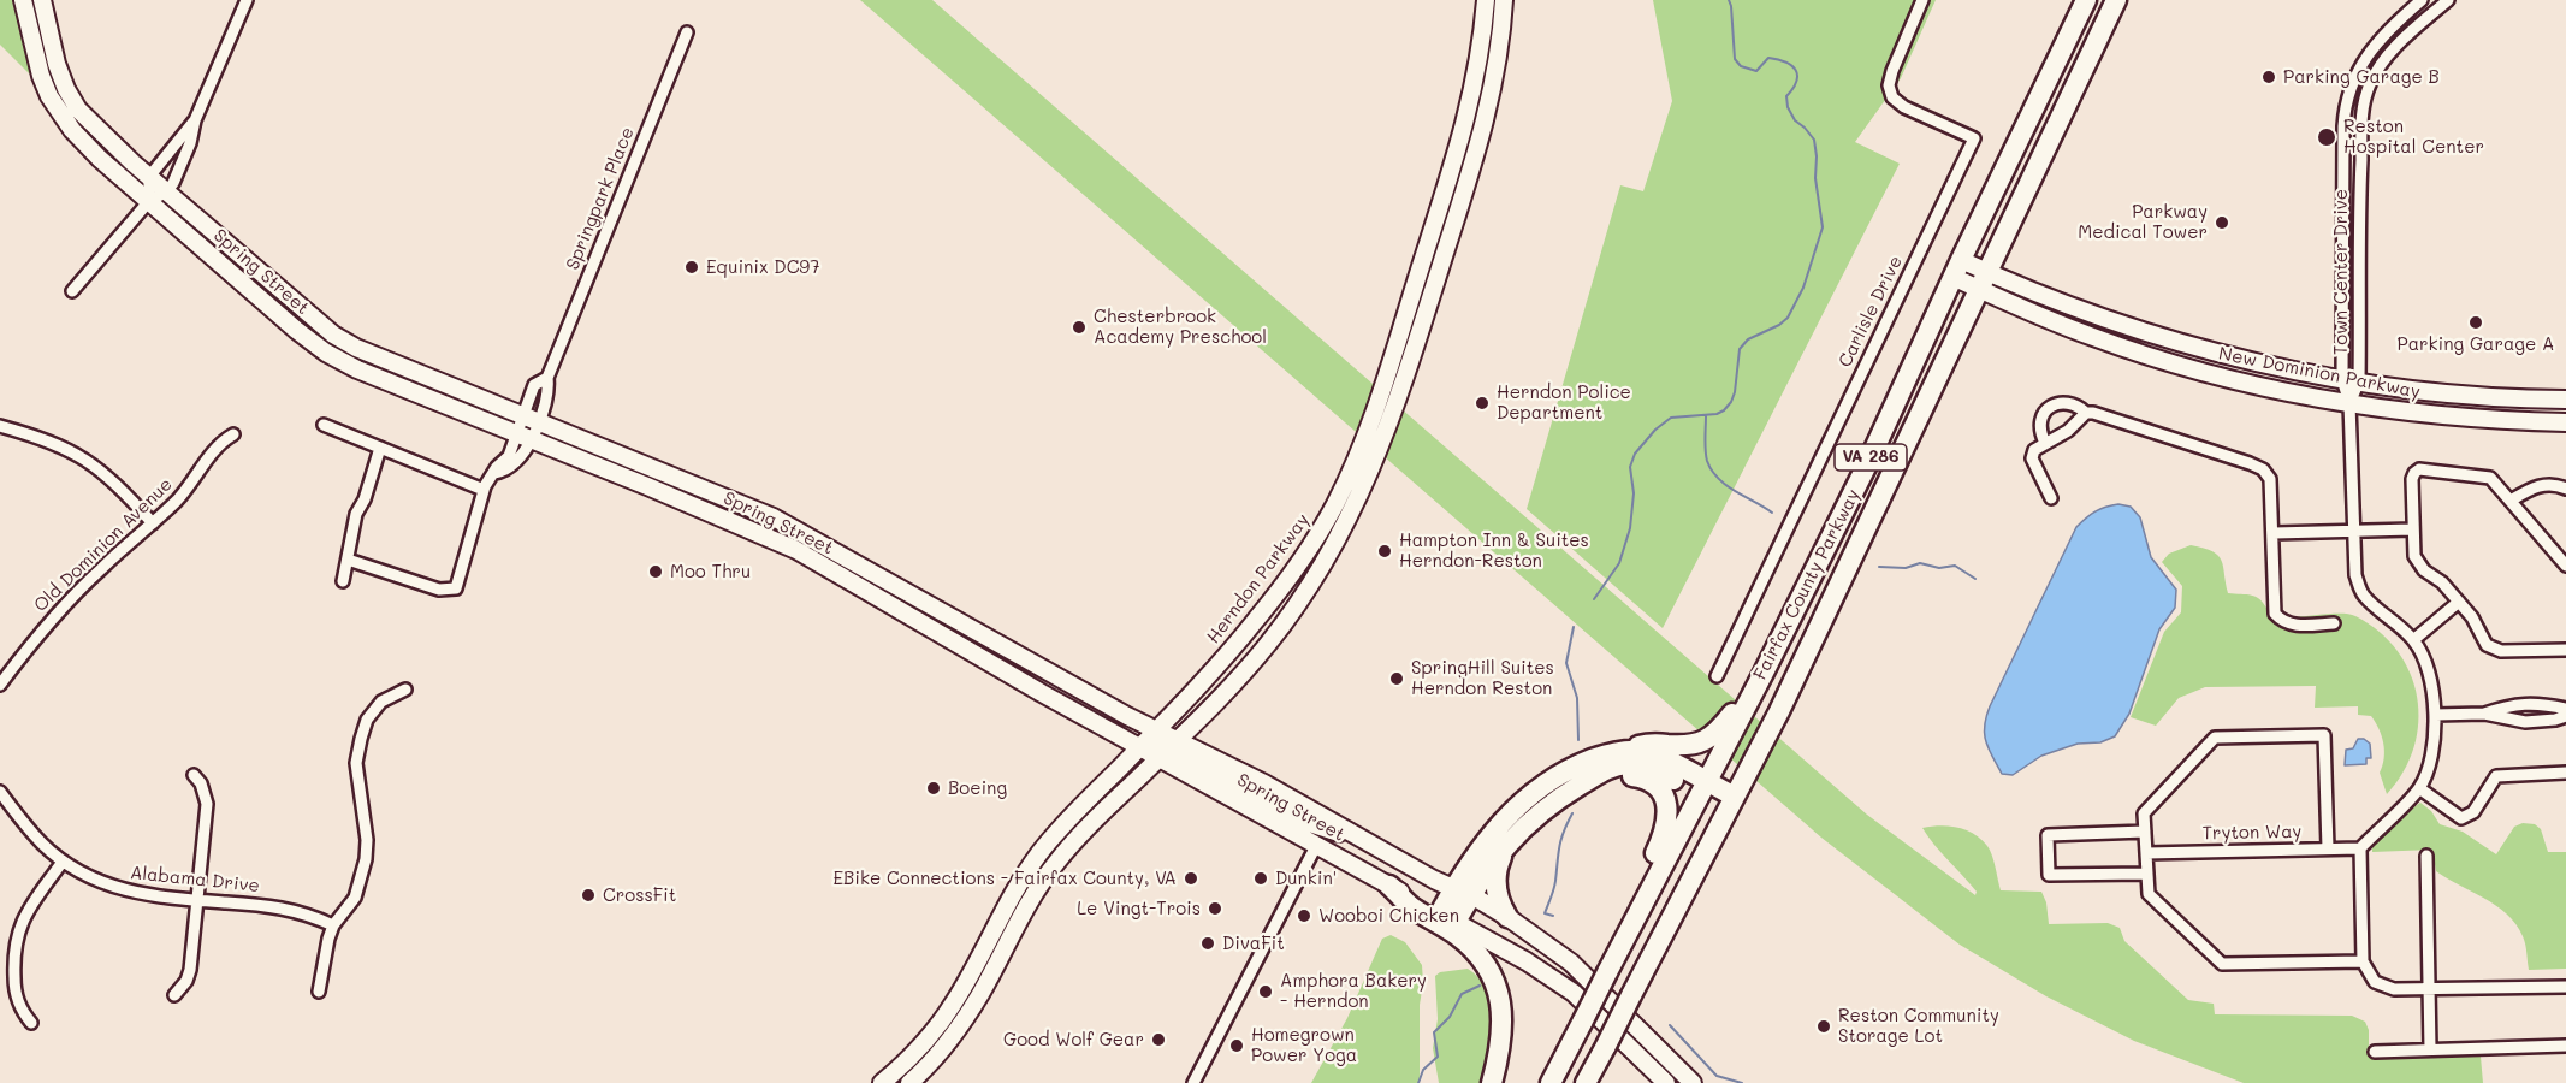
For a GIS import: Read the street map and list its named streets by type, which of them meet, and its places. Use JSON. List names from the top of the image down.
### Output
{
  "streets": {
    "highway": ["VA 286", "Fairfax County Parkway"],
    "main road": ["Spring Street", "New Dominion Parkway", "Herndon Parkway"],
    "street": [
      "Springpark Place",
      "Town Center Drive",
      "Carlisle Drive",
      "Old Dominion Avenue",
      "Tryton Way",
      "Alabama Drive"
    ]
  },
  "crossings": [
    ["Springpark Place", "Spring Street"],
    ["Spring Street", "Herndon Parkway"],
    ["Spring Street", "Fairfax County Parkway"],
    ["Town Center Drive", "New Dominion Parkway"],
    ["New Dominion Parkway", "Fairfax County Parkway"]
  ],
  "places": [
    "Parking Garage B",
    "Reston Hospital Center",
    "Parkway Medical Tower",
    "Equinix DC97",
    "Parking Garage A",
    "Chesterbrook Academy Preschool",
    "Herndon Police Department",
    "Hampton Inn & Suites Herndon-Reston",
    "Moo Thru",
    "SpringHill Suites Herndon Reston",
    "Boeing",
    "EBike Connections - Fairfax County, VA",
    "Dunkin'",
    "CrossFit",
    "Le Vingt-Trois",
    "Wooboi Chicken",
    "DivaFit",
    "Amphora Bakery - Herndon",
    "Reston Community Storage Lot",
    "Good Wolf Gear",
    "Homegrown Power Yoga"
  ]
}
